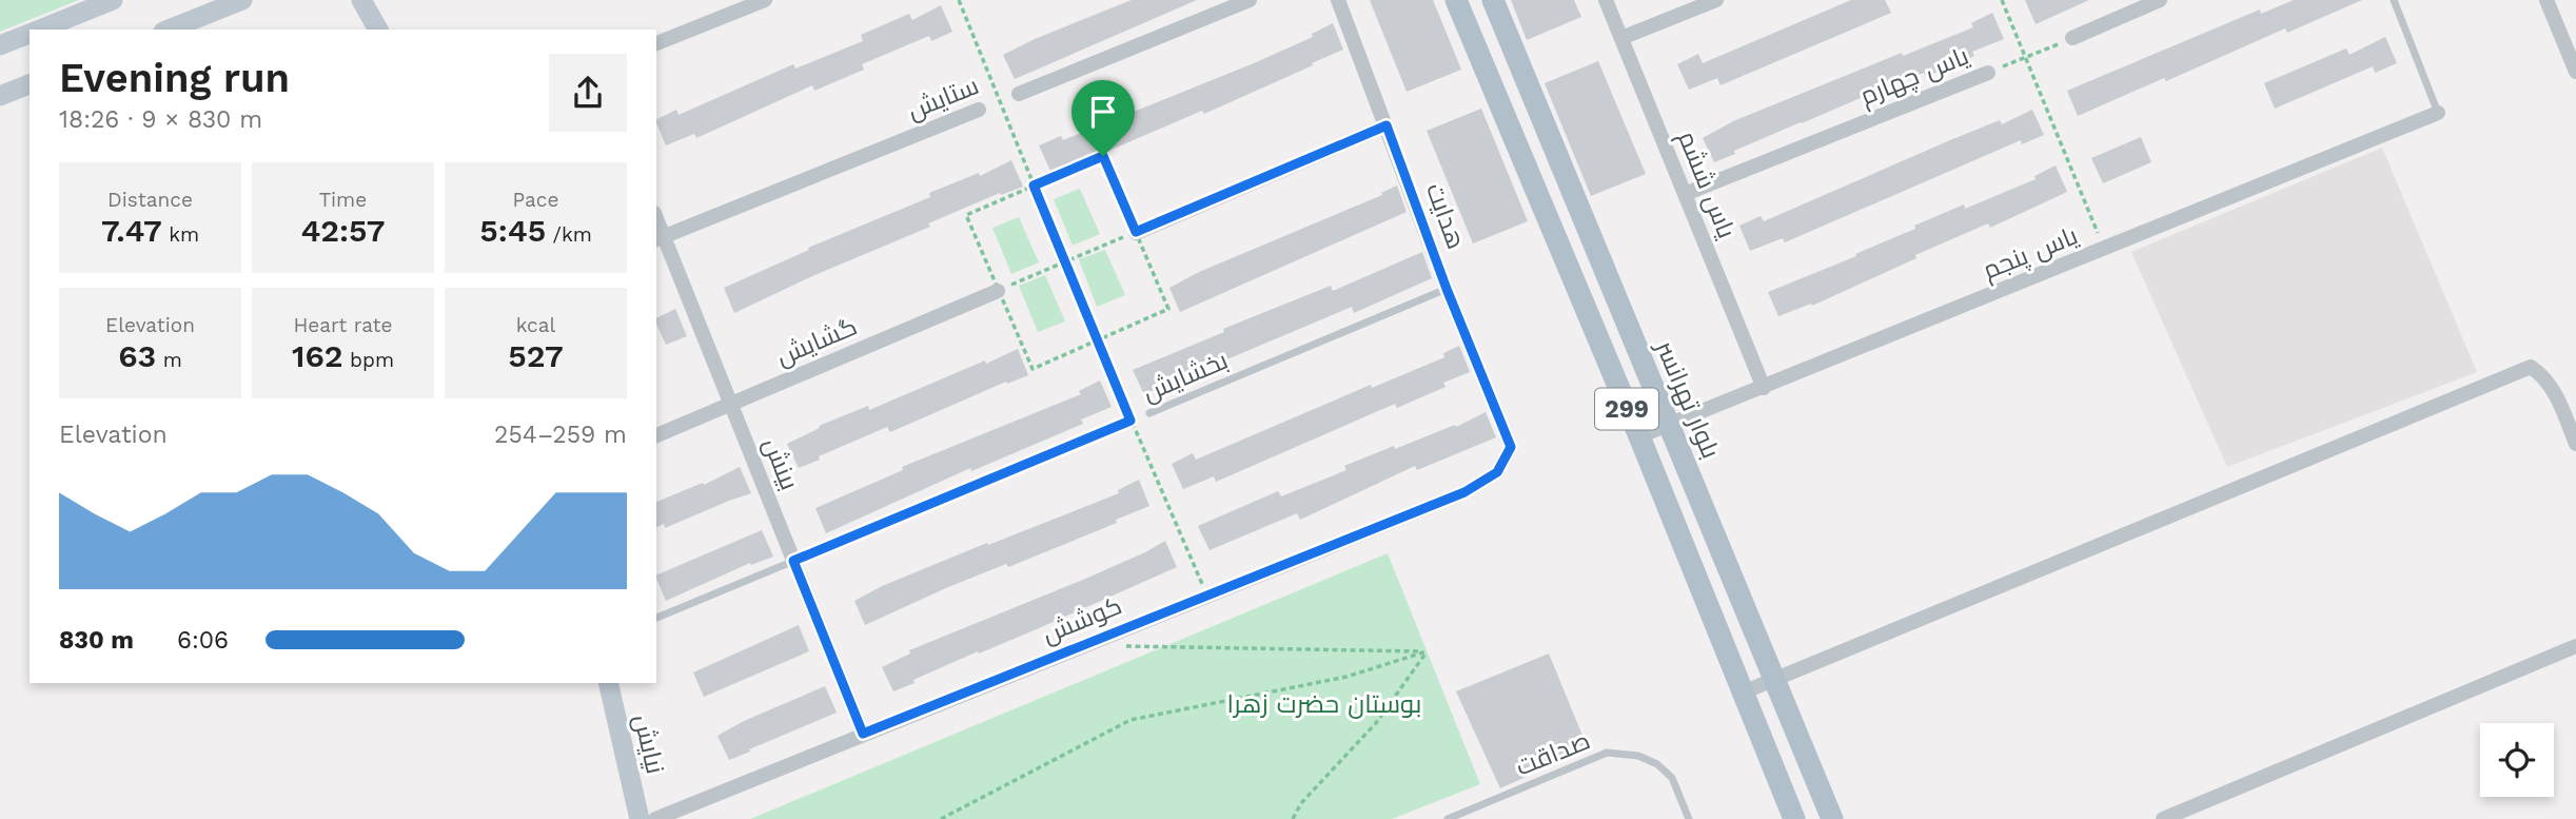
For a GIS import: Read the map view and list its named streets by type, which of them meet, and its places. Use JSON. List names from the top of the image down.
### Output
{
  "streets": {
    "main road": ["بلوار تهرانسر", "299", "نیایش"],
    "street": [
      "یاس چهارم",
      "ستایش",
      "یاس ششم",
      "هدایت",
      "یاس پنجم",
      "گشایش",
      "بینش",
      "کوشش"
    ],
    "lane": ["بخشایش", "صداقت"]
  },
  "crossings": [
    ["یاس چهارم", "یاس ششم"],
    ["ستایش", "بینش"],
    ["یاس ششم", "یاس پنجم"],
    ["هدایت", "بخشایش"],
    ["هدایت", "کوشش"],
    ["یاس پنجم", "بلوار تهرانسر"],
    ["یاس پنجم", "299"],
    ["گشایش", "بینش"],
    ["بینش", "کوشش"]
  ],
  "parks": ["بوستان حضرت زهرا"],
  "page": {
    "heading": ["Evening run", "18:26 · 9 × 830 m"],
    "stats": [
      ["Distance", "7.47 km"],
      ["Time", "42:57"],
      ["Pace", "5:45 /km"],
      ["Elevation", "63 m"],
      ["Heart rate", "162 bpm"],
      ["kcal", "527"]
    ],
    "chart": ["Elevation", "254–259 m"],
    "list": [
      {
        "name": "830 m",
        "note": "6:06"
      }
    ]
  }
}
